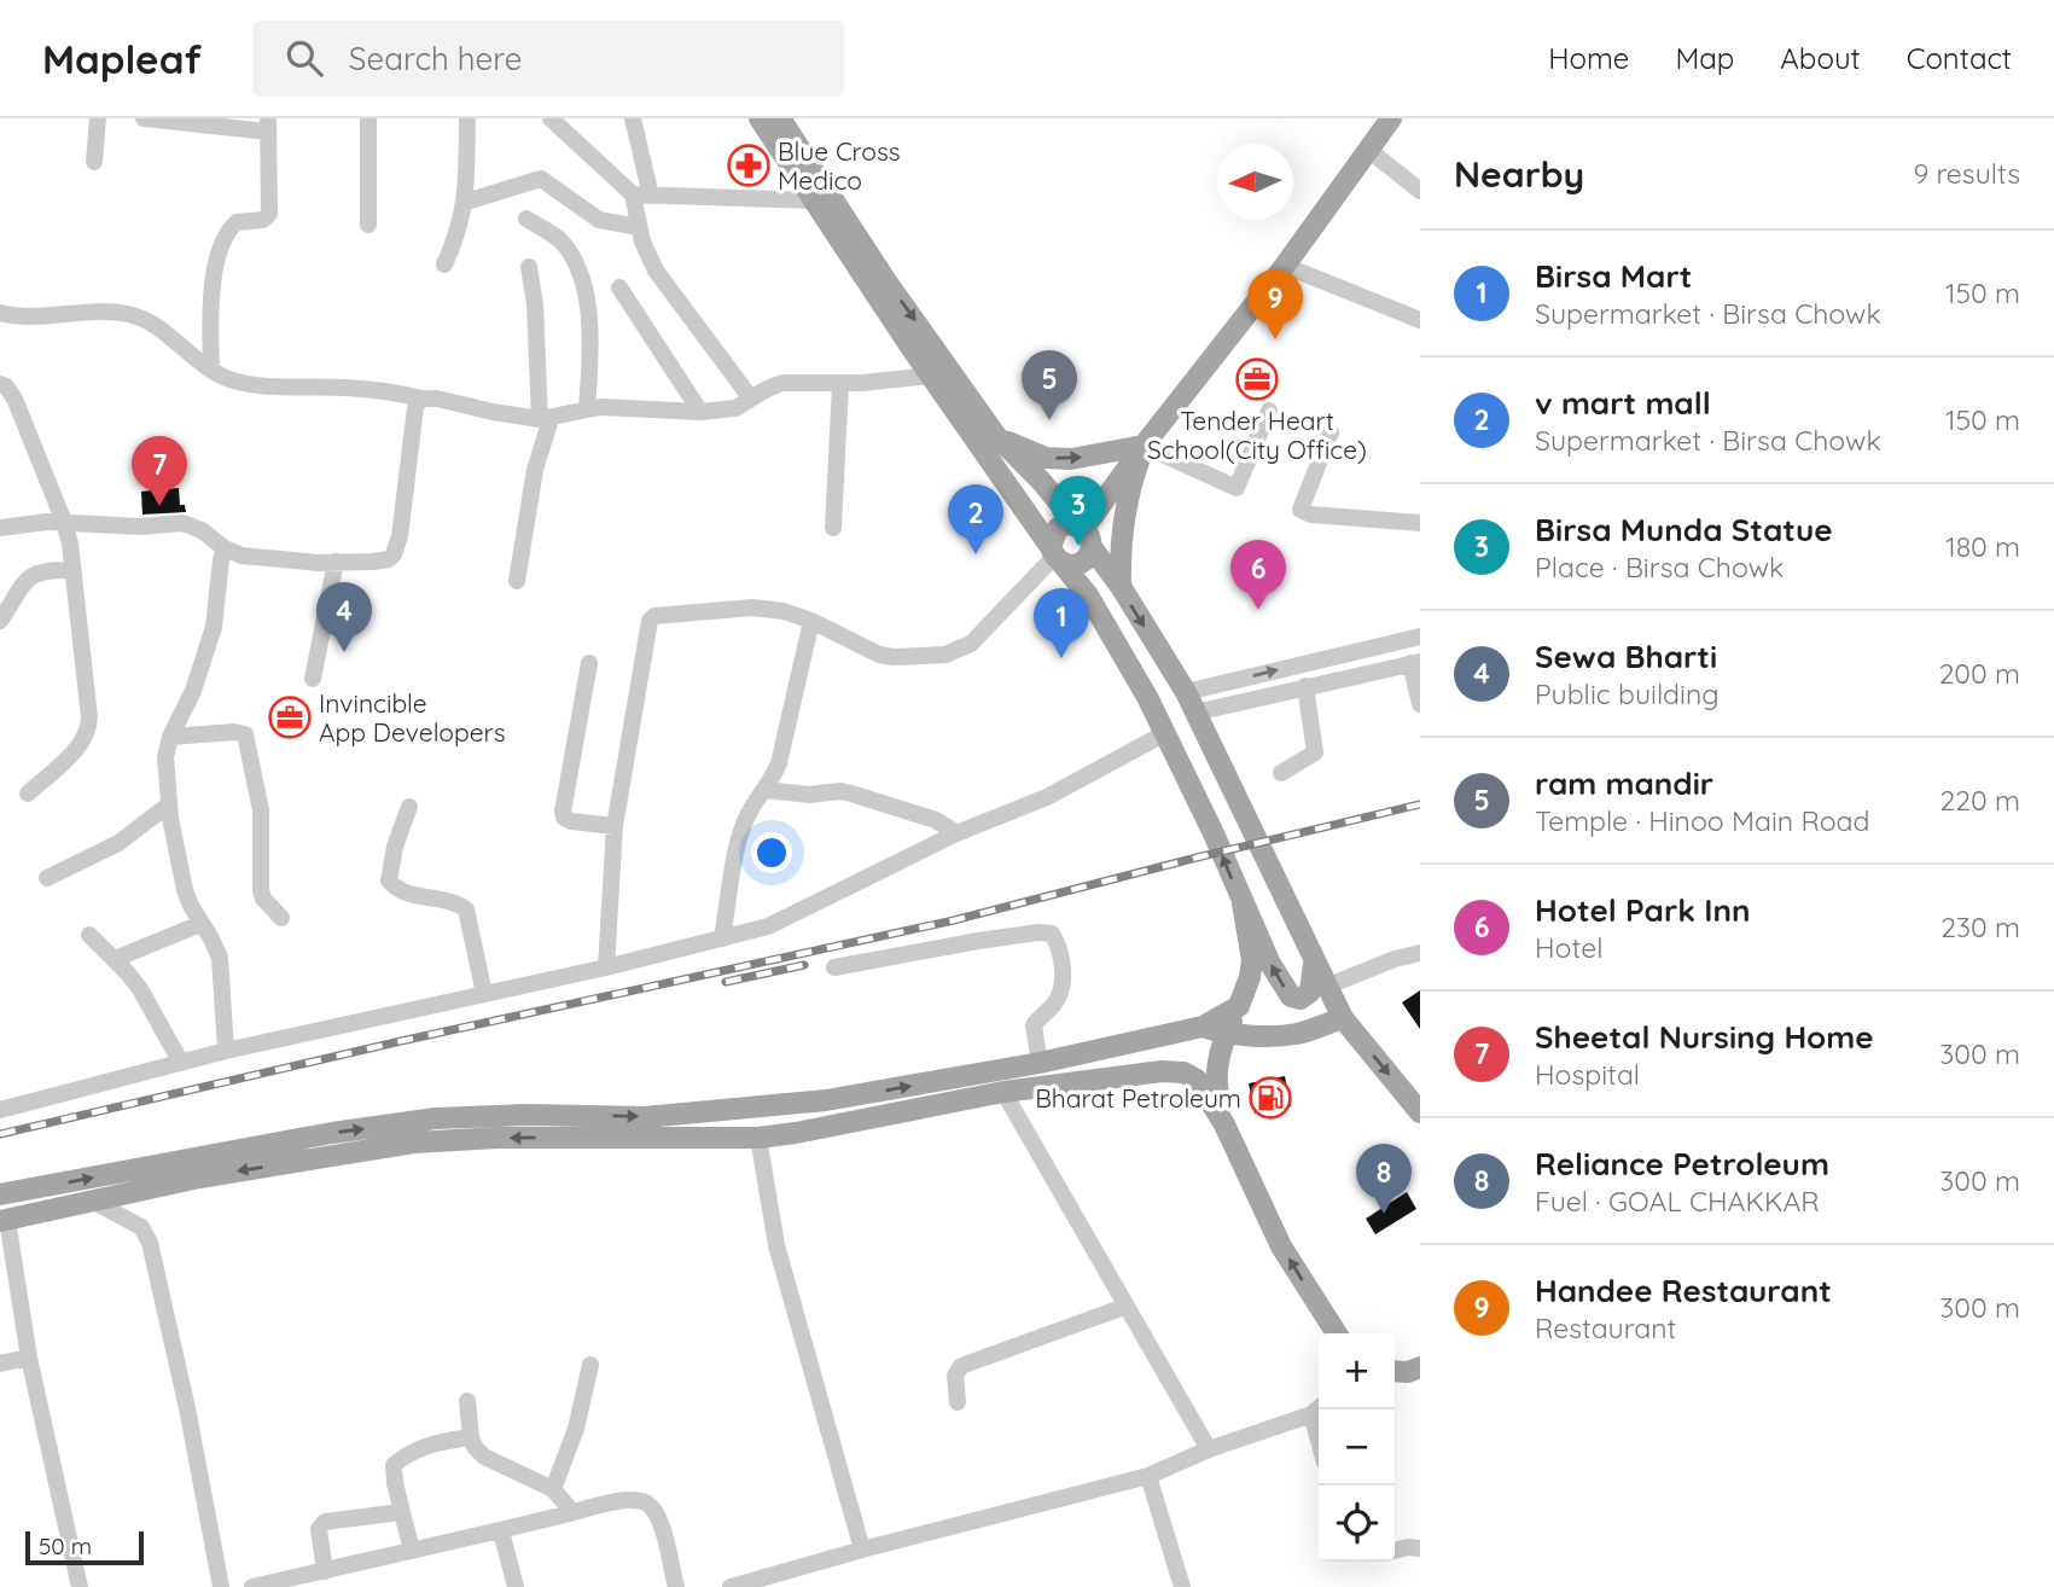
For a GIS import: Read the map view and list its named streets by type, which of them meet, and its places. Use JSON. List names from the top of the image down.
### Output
{
  "places": {
    "pharmacy": ["Blue Cross Medico"],
    "office": ["Tender Heart School(City Office)", "Invincible App Developers"],
    "fuel station": ["Bharat Petroleum"]
  },
  "scale_bar": "50 m",
  "north": "left",
  "page": {
    "header": "Mapleaf",
    "search": "Search here",
    "nav": [
      "Home",
      "Map",
      "About",
      "Contact"
    ],
    "heading": ["Nearby", "9 results"],
    "list": [
      {
        "mark": "1",
        "name": "Birsa Mart",
        "note": "Supermarket · Birsa Chowk",
        "value": "150 m"
      },
      {
        "mark": "2",
        "name": "v mart mall",
        "note": "Supermarket · Birsa Chowk",
        "value": "150 m"
      },
      {
        "mark": "3",
        "name": "Birsa Munda Statue",
        "note": "Place · Birsa Chowk",
        "value": "180 m"
      },
      {
        "mark": "4",
        "name": "Sewa Bharti",
        "note": "Public building",
        "value": "200 m"
      },
      {
        "mark": "5",
        "name": "ram mandir",
        "note": "Temple · Hinoo Main Road",
        "value": "220 m"
      },
      {
        "mark": "6",
        "name": "Hotel Park Inn",
        "note": "Hotel",
        "value": "230 m"
      },
      {
        "mark": "7",
        "name": "Sheetal Nursing Home",
        "note": "Hospital",
        "value": "300 m"
      },
      {
        "mark": "8",
        "name": "Reliance Petroleum",
        "note": "Fuel · GOAL CHAKKAR",
        "value": "300 m"
      },
      {
        "mark": "9",
        "name": "Handee Restaurant",
        "note": "Restaurant",
        "value": "300 m"
      }
    ],
    "pins": [
      "9",
      "5",
      "7",
      "3",
      "2",
      "6",
      "4",
      "1",
      "8"
    ],
    "map_buttons": ["+", "−"],
    "scale": "50 m"
  }
}
